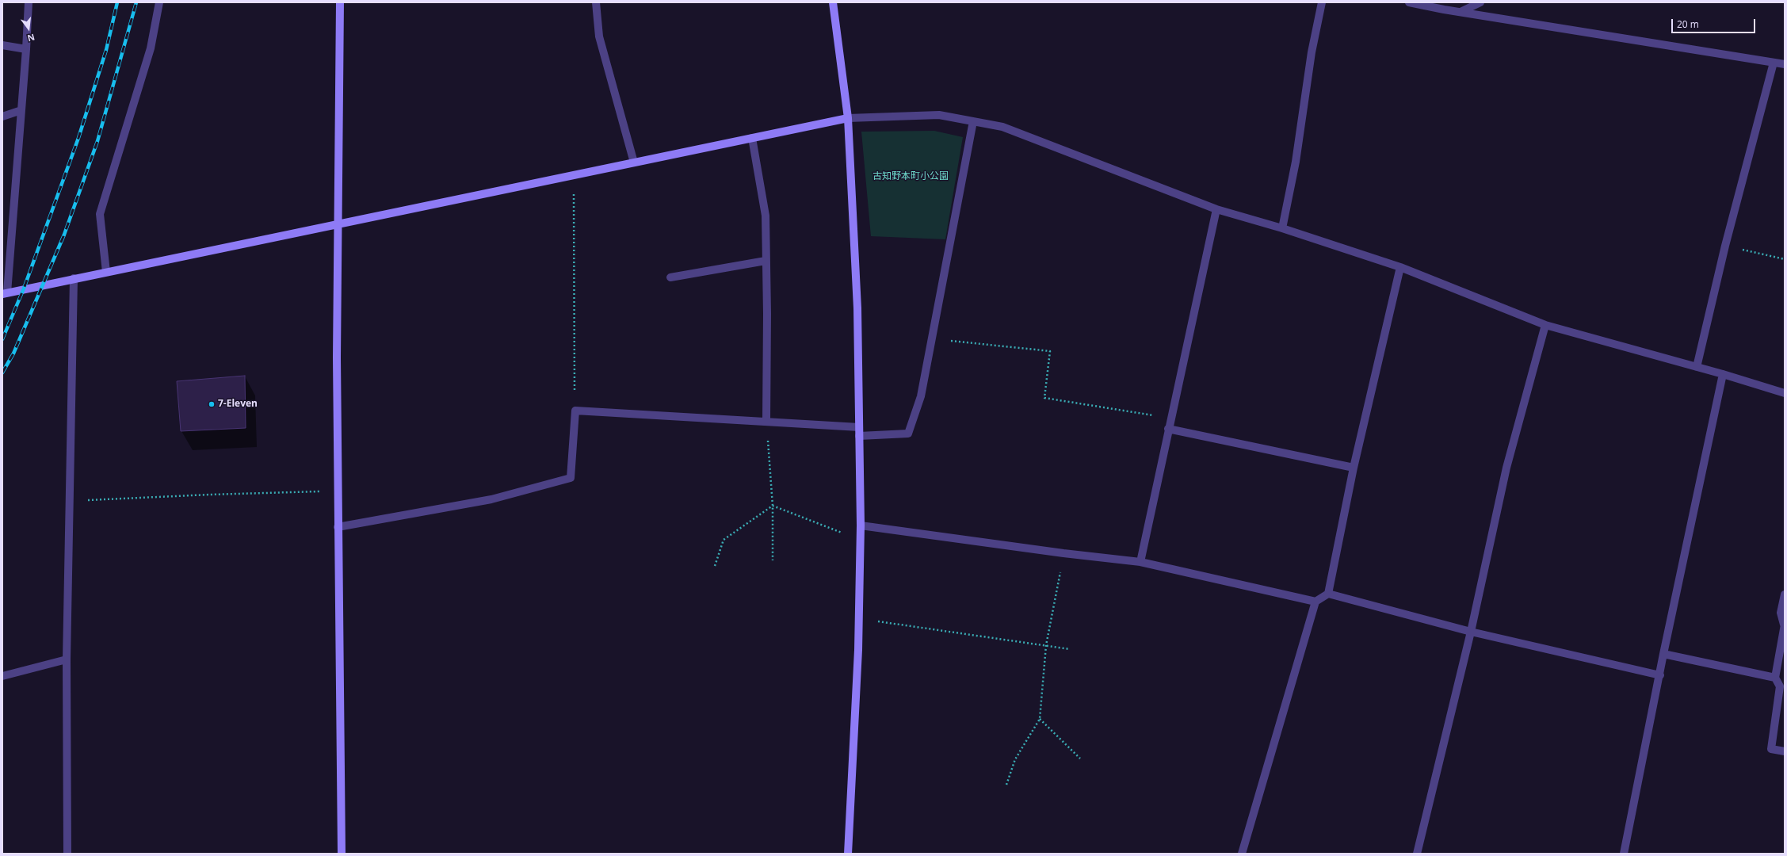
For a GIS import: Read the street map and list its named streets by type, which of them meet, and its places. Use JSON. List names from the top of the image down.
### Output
{
  "parks": ["古知野本町小公園"],
  "places": ["7-Eleven"],
  "scale_bar": "20 m",
  "north": "bottom"
}
